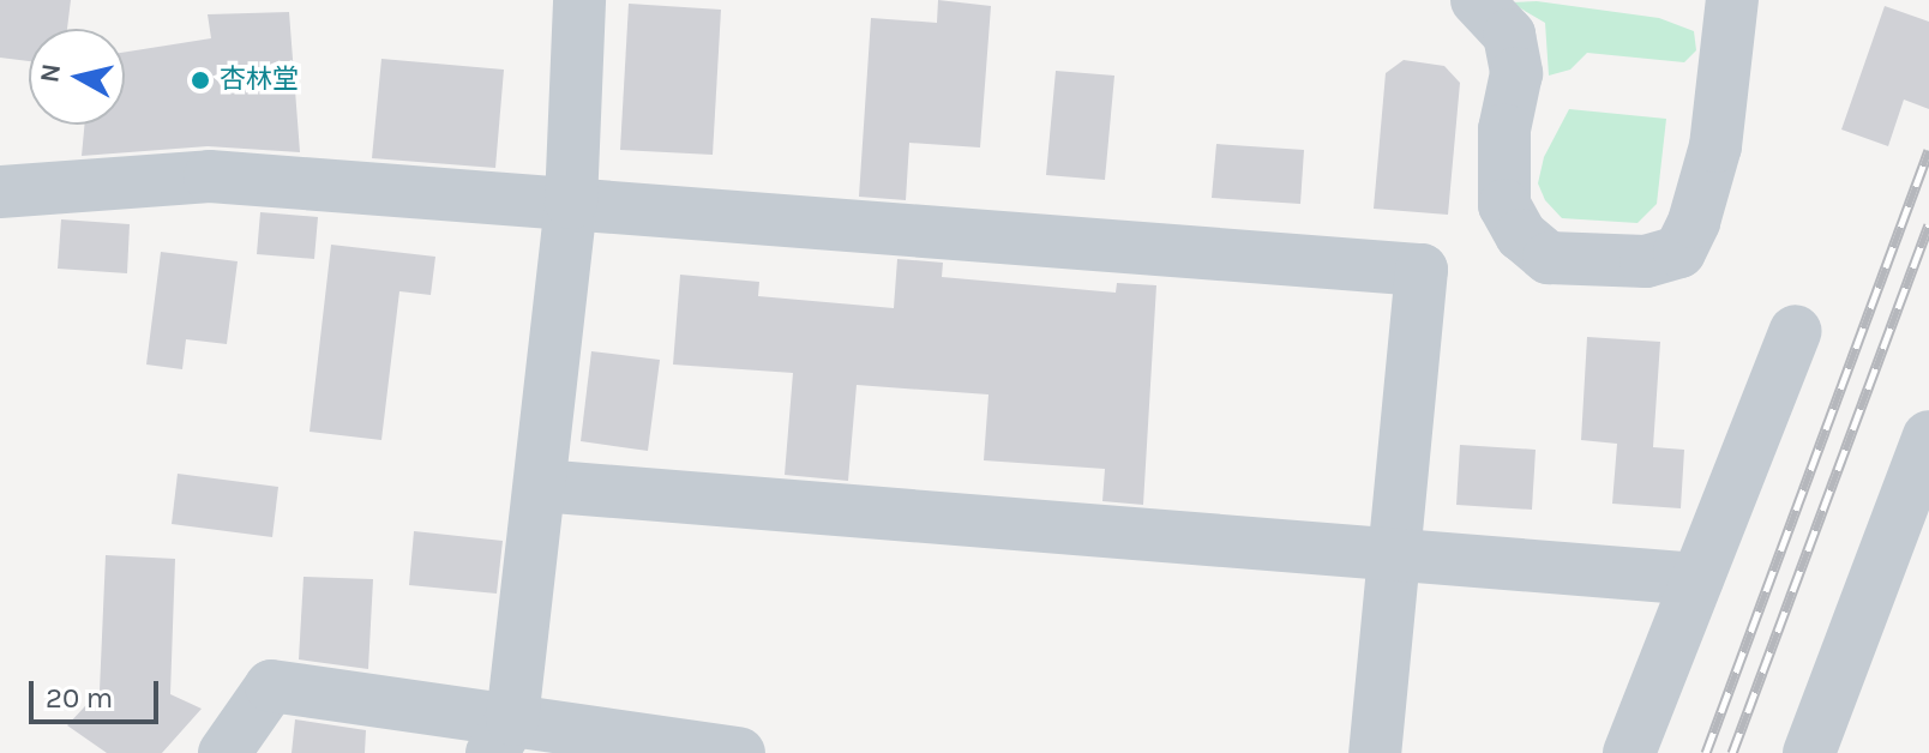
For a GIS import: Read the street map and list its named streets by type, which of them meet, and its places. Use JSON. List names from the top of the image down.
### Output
{
  "places": ["杏林堂"],
  "scale_bar": "20 m",
  "north": "left"
}
